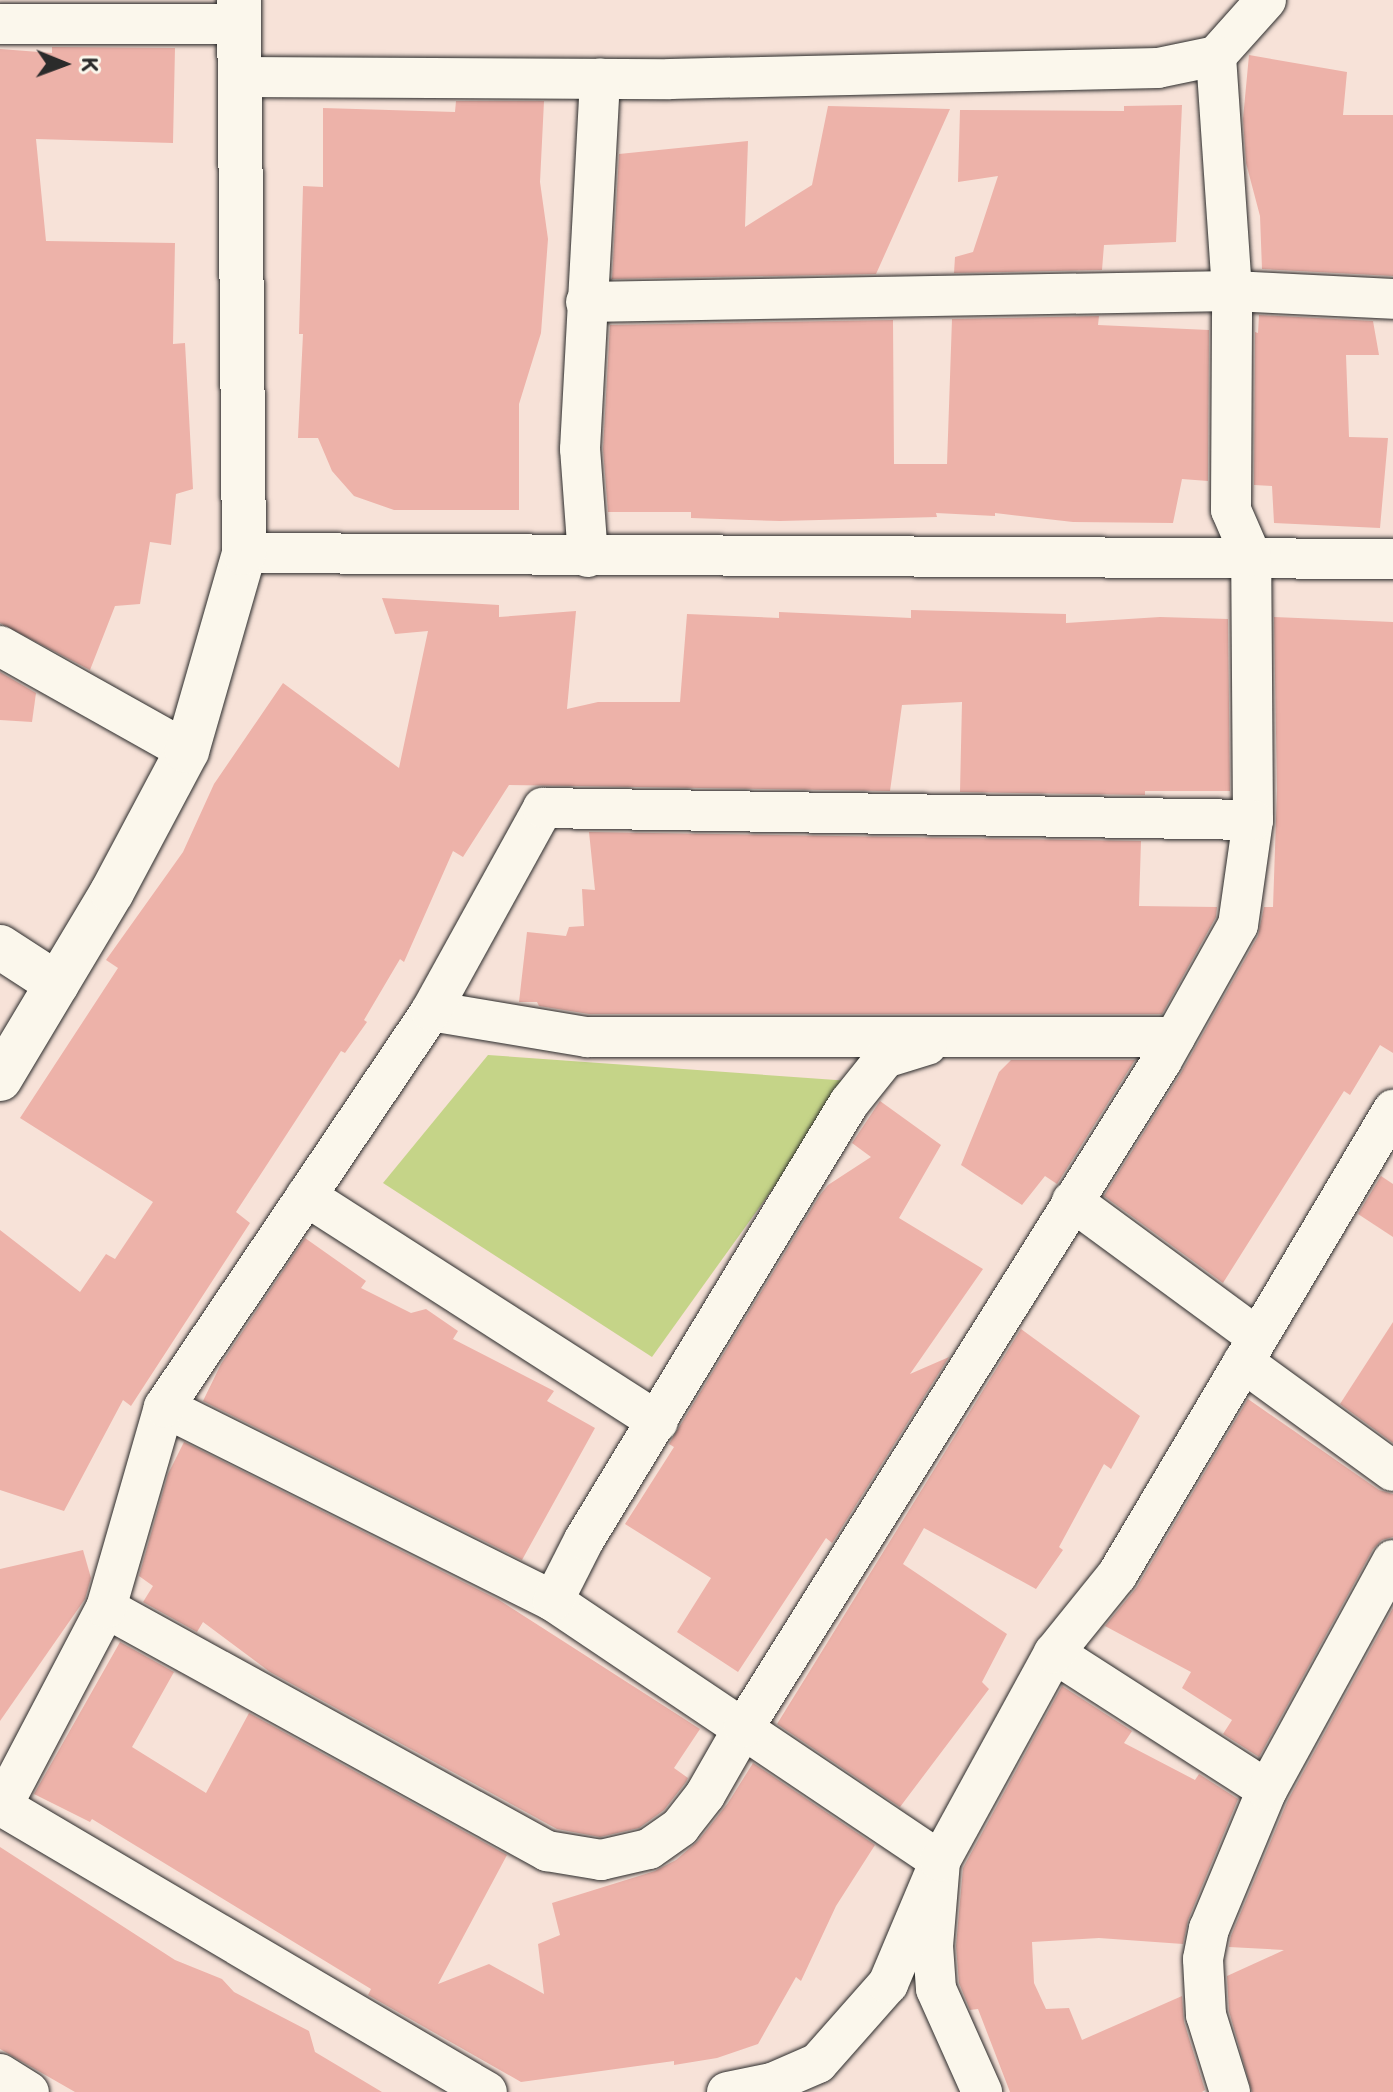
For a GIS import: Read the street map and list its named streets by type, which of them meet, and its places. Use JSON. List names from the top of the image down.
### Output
{
  "north": "right"
}
